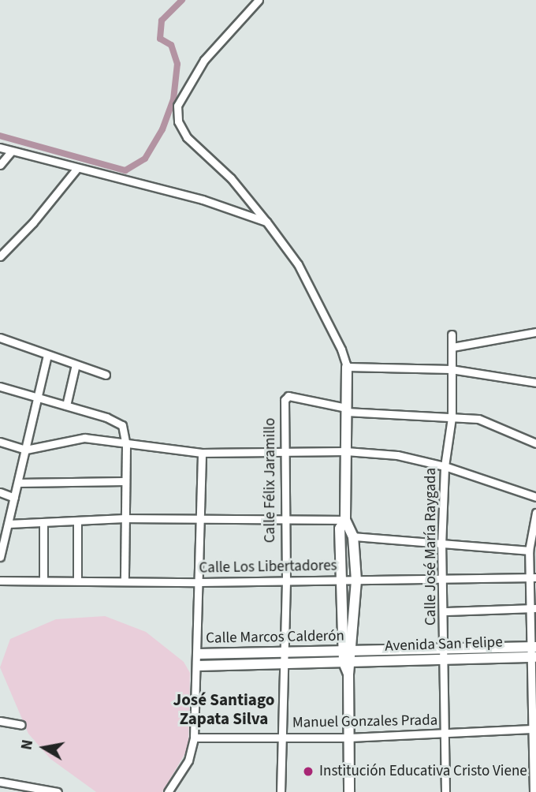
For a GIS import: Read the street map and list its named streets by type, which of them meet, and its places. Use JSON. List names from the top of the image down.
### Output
{
  "streets": {
    "street": [
      "Calle Félix Jaramillo",
      "Calle José María Raygada",
      "Calle Los Libertadores",
      "Calle Marcos Calderón",
      "Avenida San Felipe",
      "Manuel Gonzales Prada"
    ]
  },
  "crossings": [
    ["Calle Félix Jaramillo", "Calle Los Libertadores"],
    ["Calle Félix Jaramillo", "Calle Marcos Calderón"],
    ["Calle Félix Jaramillo", "Manuel Gonzales Prada"],
    ["Calle José María Raygada", "Calle Los Libertadores"],
    ["Calle José María Raygada", "Calle Marcos Calderón"],
    ["Calle José María Raygada", "Avenida San Felipe"],
    ["Calle José María Raygada", "Manuel Gonzales Prada"],
    ["Calle Marcos Calderón", "Avenida San Felipe"]
  ],
  "districts": ["José Santiago Zapata Silva"],
  "places": ["Institución Educativa Cristo Viene"],
  "north": "left"
}
